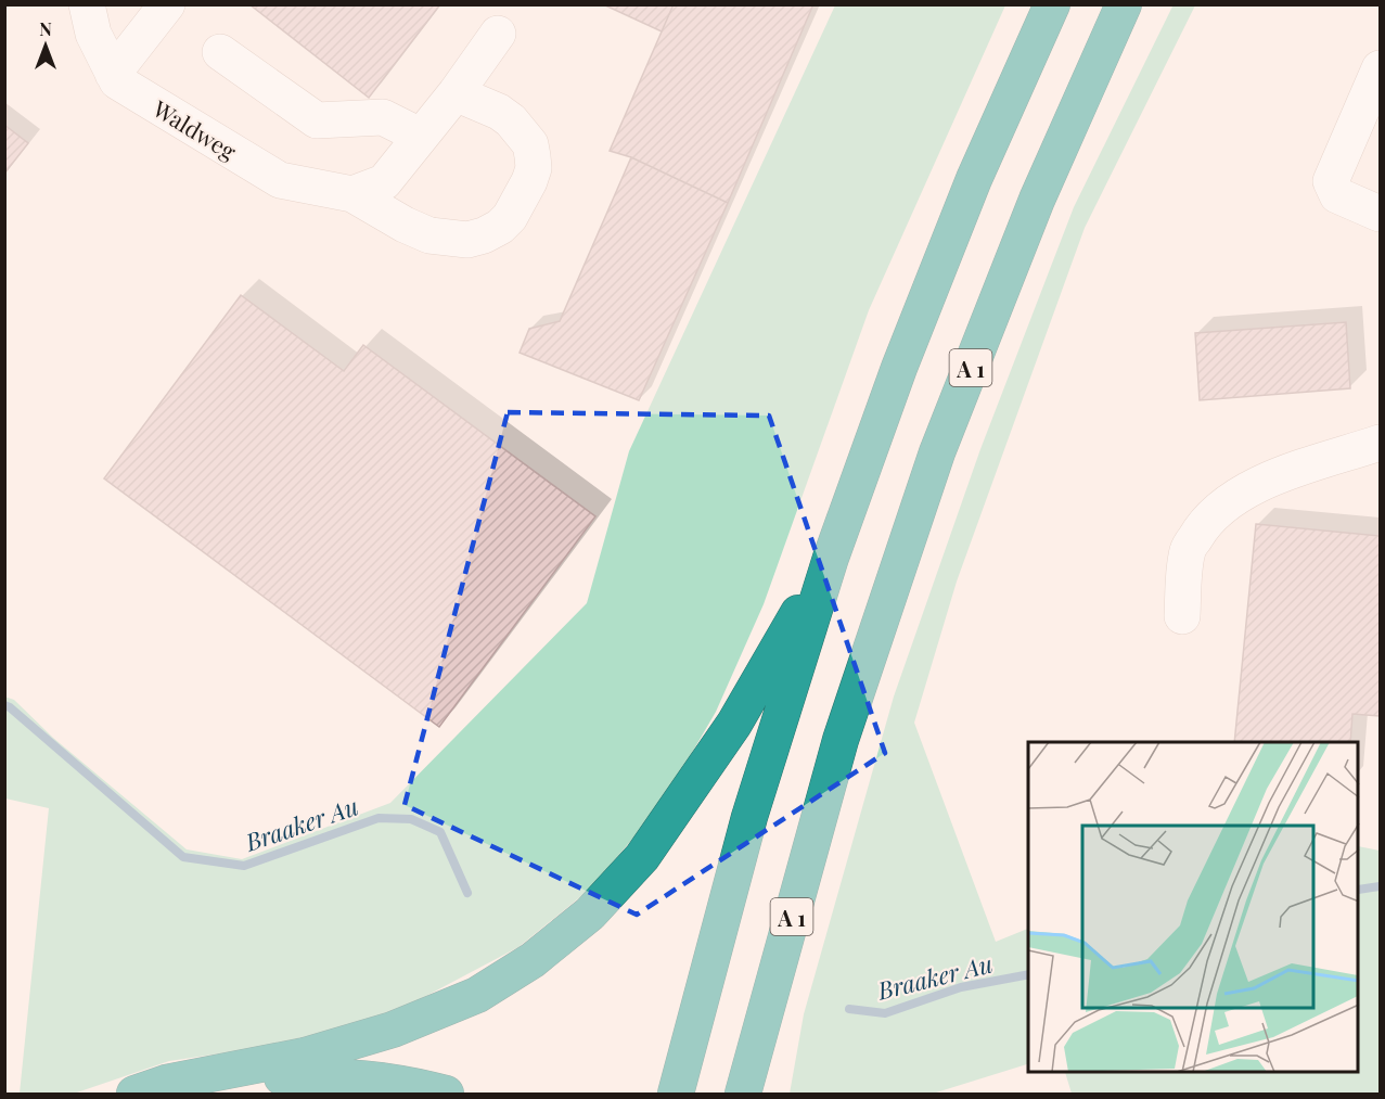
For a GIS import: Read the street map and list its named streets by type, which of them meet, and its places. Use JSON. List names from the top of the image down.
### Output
{
  "streets": {
    "highway": ["A 1"],
    "street": ["Waldweg"]
  },
  "water": ["Braaker Au"],
  "north": "top"
}
